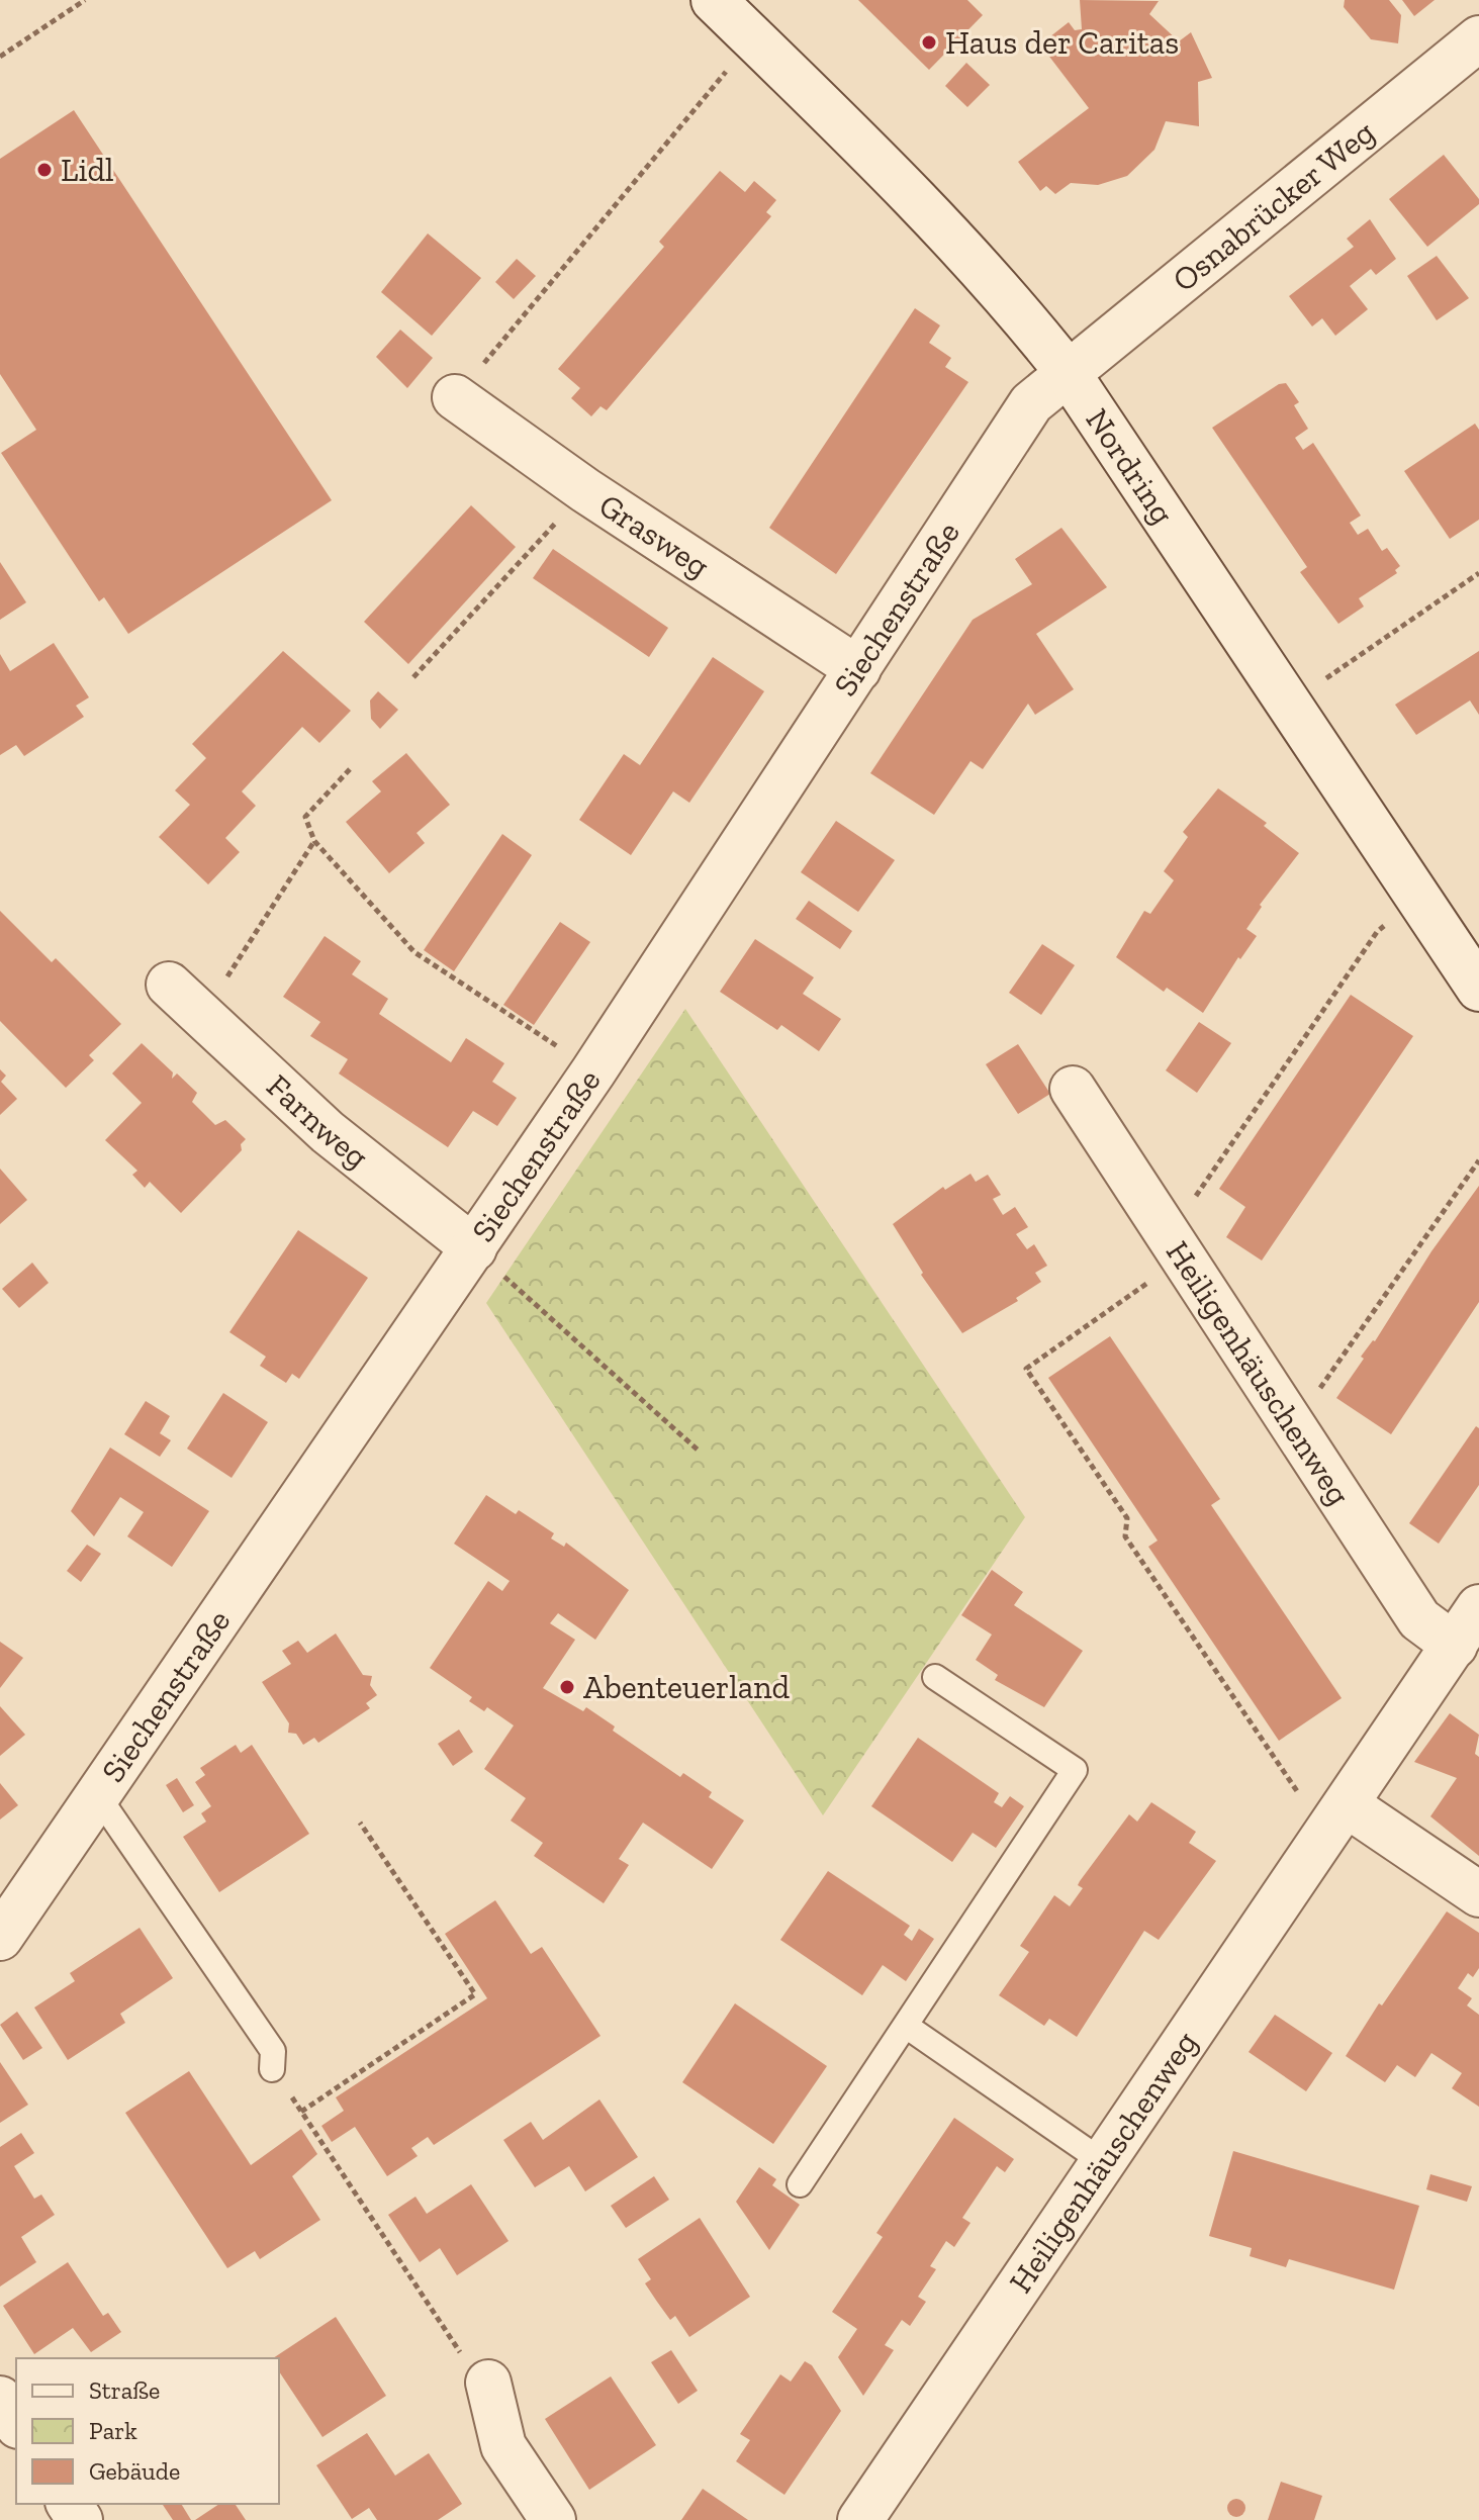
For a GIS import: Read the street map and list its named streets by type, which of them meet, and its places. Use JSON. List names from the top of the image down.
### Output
{
  "streets": {
    "street": [
      "Osnabrücker Weg",
      "Nordring",
      "Grasweg",
      "Siechenstraße",
      "Farnweg",
      "Heiligenhäuschenweg"
    ]
  },
  "crossings": [
    ["Osnabrücker Weg", "Nordring"],
    ["Osnabrücker Weg", "Siechenstraße"],
    ["Nordring", "Siechenstraße"],
    ["Grasweg", "Siechenstraße"],
    ["Siechenstraße", "Farnweg"]
  ],
  "places": ["Haus der Caritas", "Lidl", "Abenteuerland"],
  "legend": ["Straße", "Park", "Gebäude"]
}
